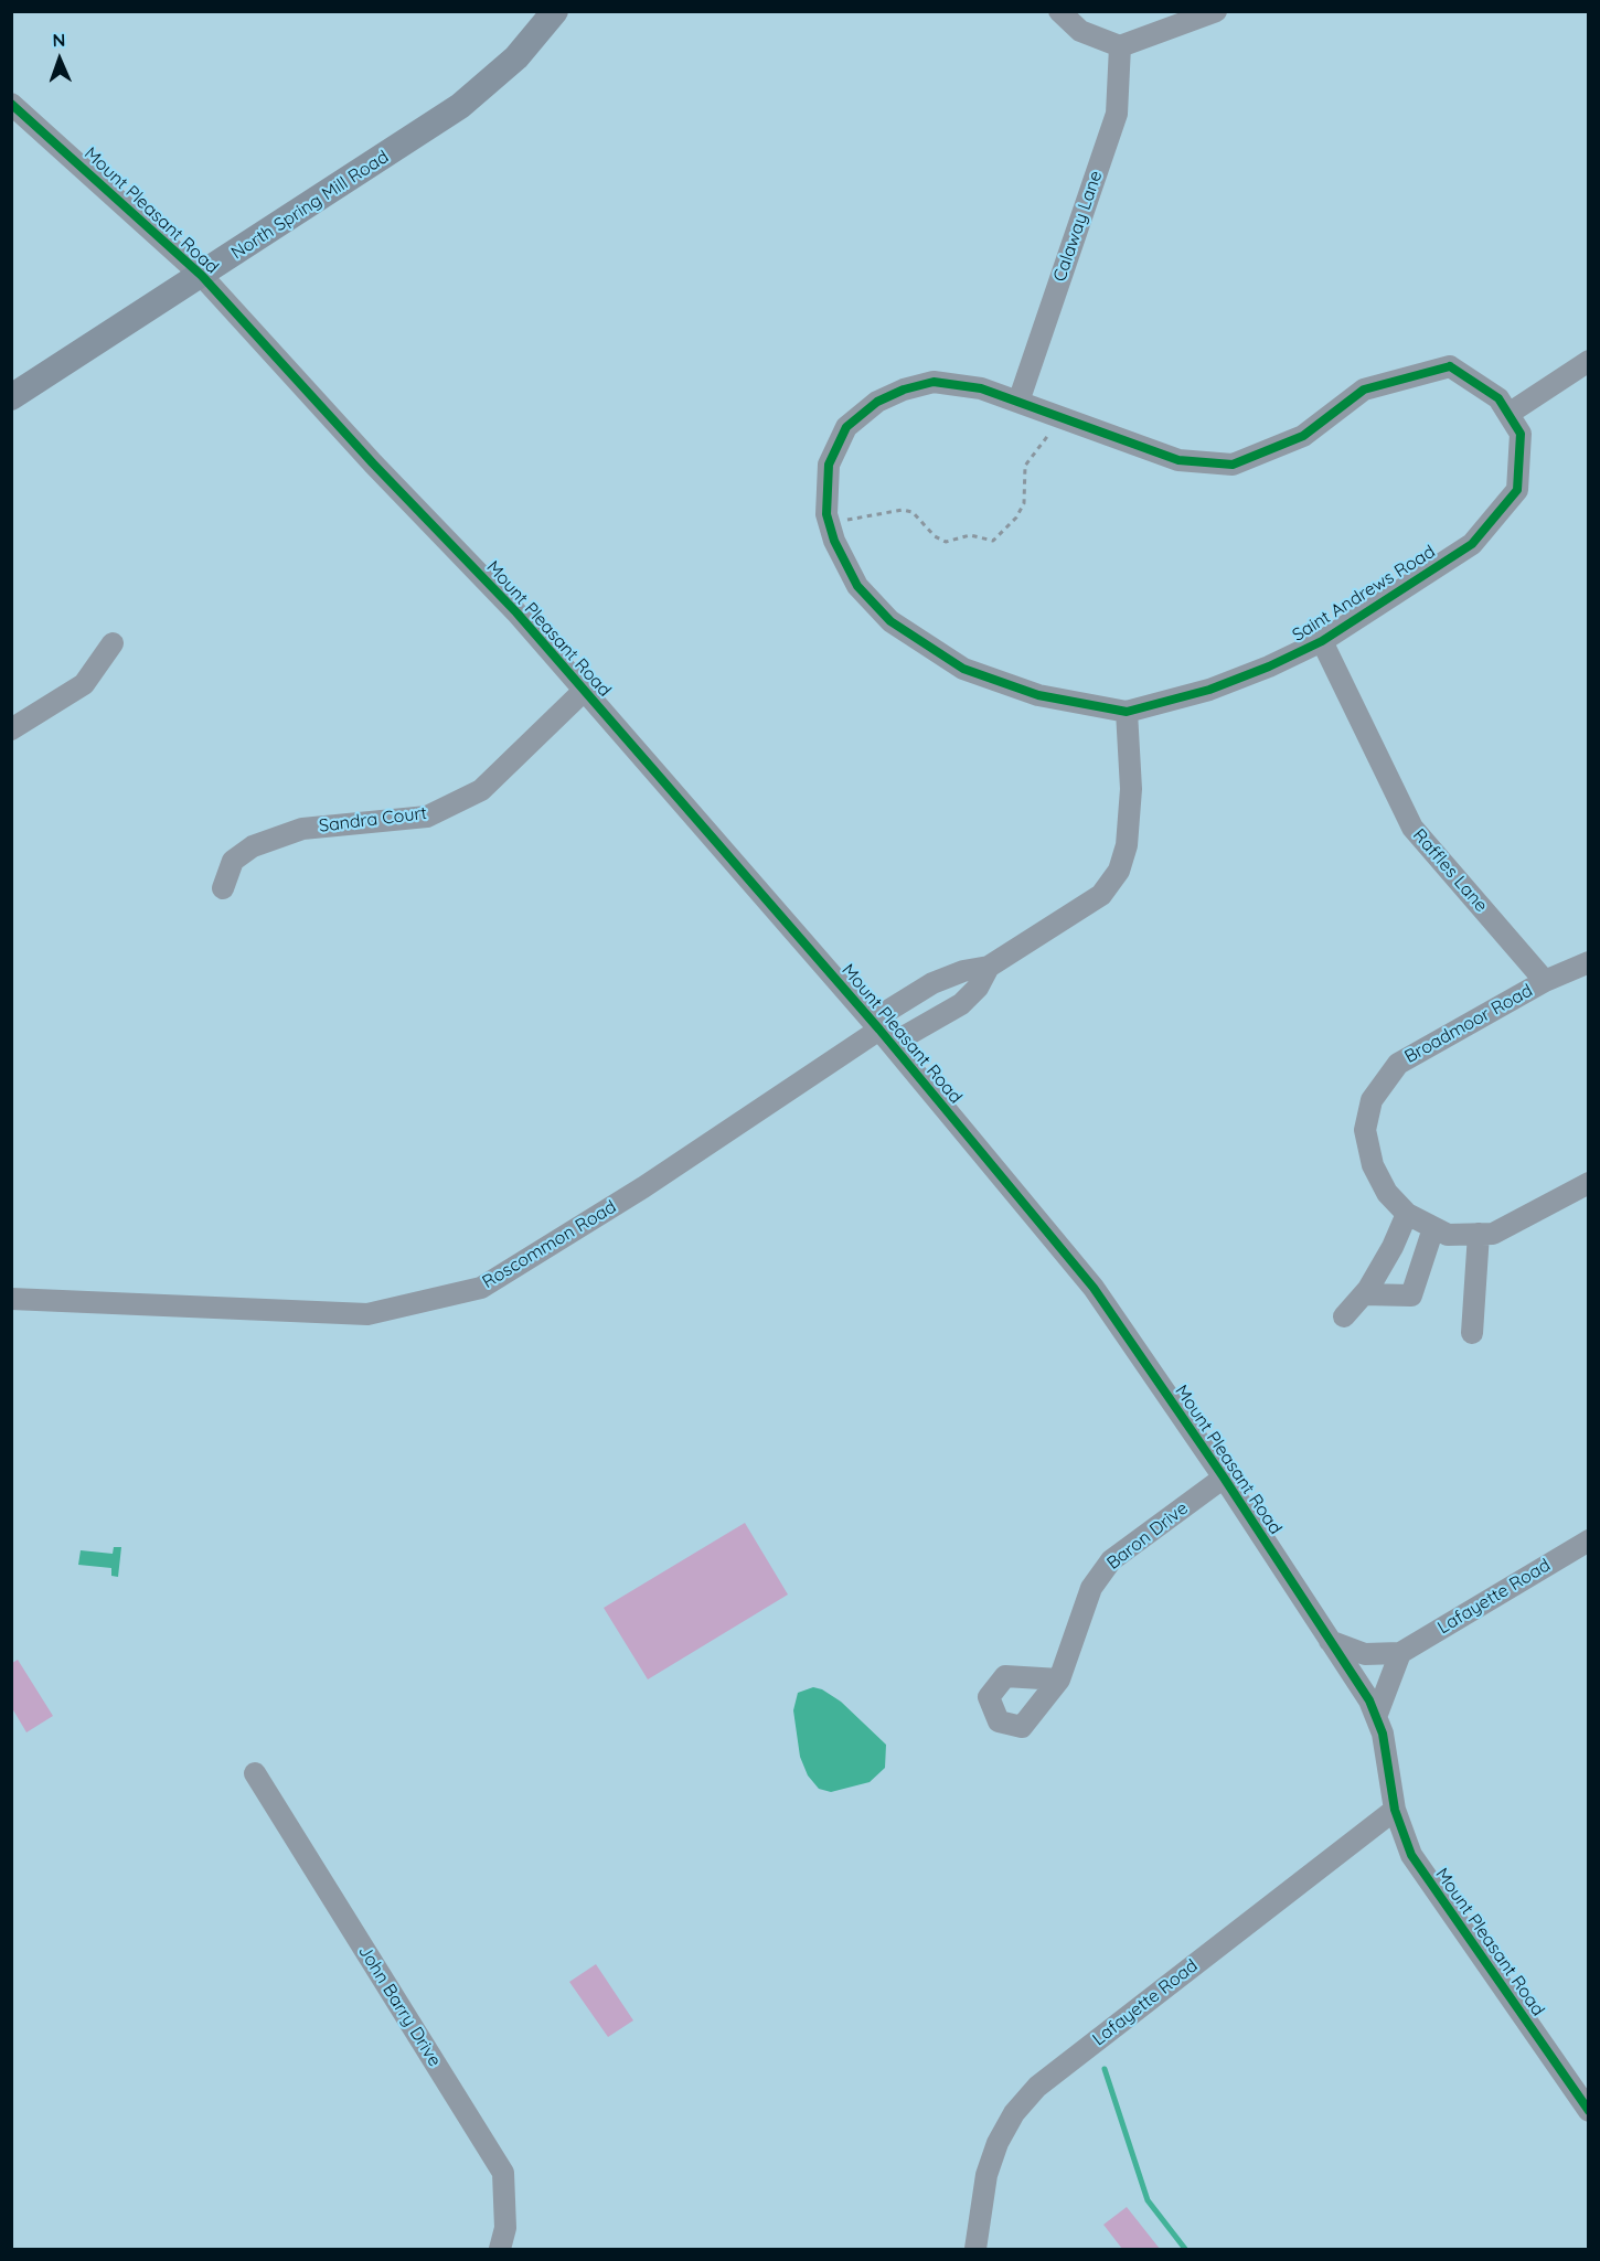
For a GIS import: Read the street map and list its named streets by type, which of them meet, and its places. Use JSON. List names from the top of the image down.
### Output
{
  "streets": {
    "main road": ["North Spring Mill Road"],
    "street": [
      "Mount Pleasant Road",
      "Calaway Lane",
      "Saint Andrews Road",
      "Sandra Court",
      "Raffles Lane",
      "Broadmoor Road",
      "Roscommon Road",
      "Baron Drive",
      "Lafayette Road",
      "John Barry Drive"
    ]
  },
  "crossings": [
    ["North Spring Mill Road", "Mount Pleasant Road"],
    ["Mount Pleasant Road", "Sandra Court"],
    ["Mount Pleasant Road", "Roscommon Road"],
    ["Mount Pleasant Road", "Baron Drive"],
    ["Mount Pleasant Road", "Lafayette Road"],
    ["Calaway Lane", "Saint Andrews Road"],
    ["Saint Andrews Road", "Raffles Lane"],
    ["Raffles Lane", "Broadmoor Road"]
  ],
  "north": "top"
}
